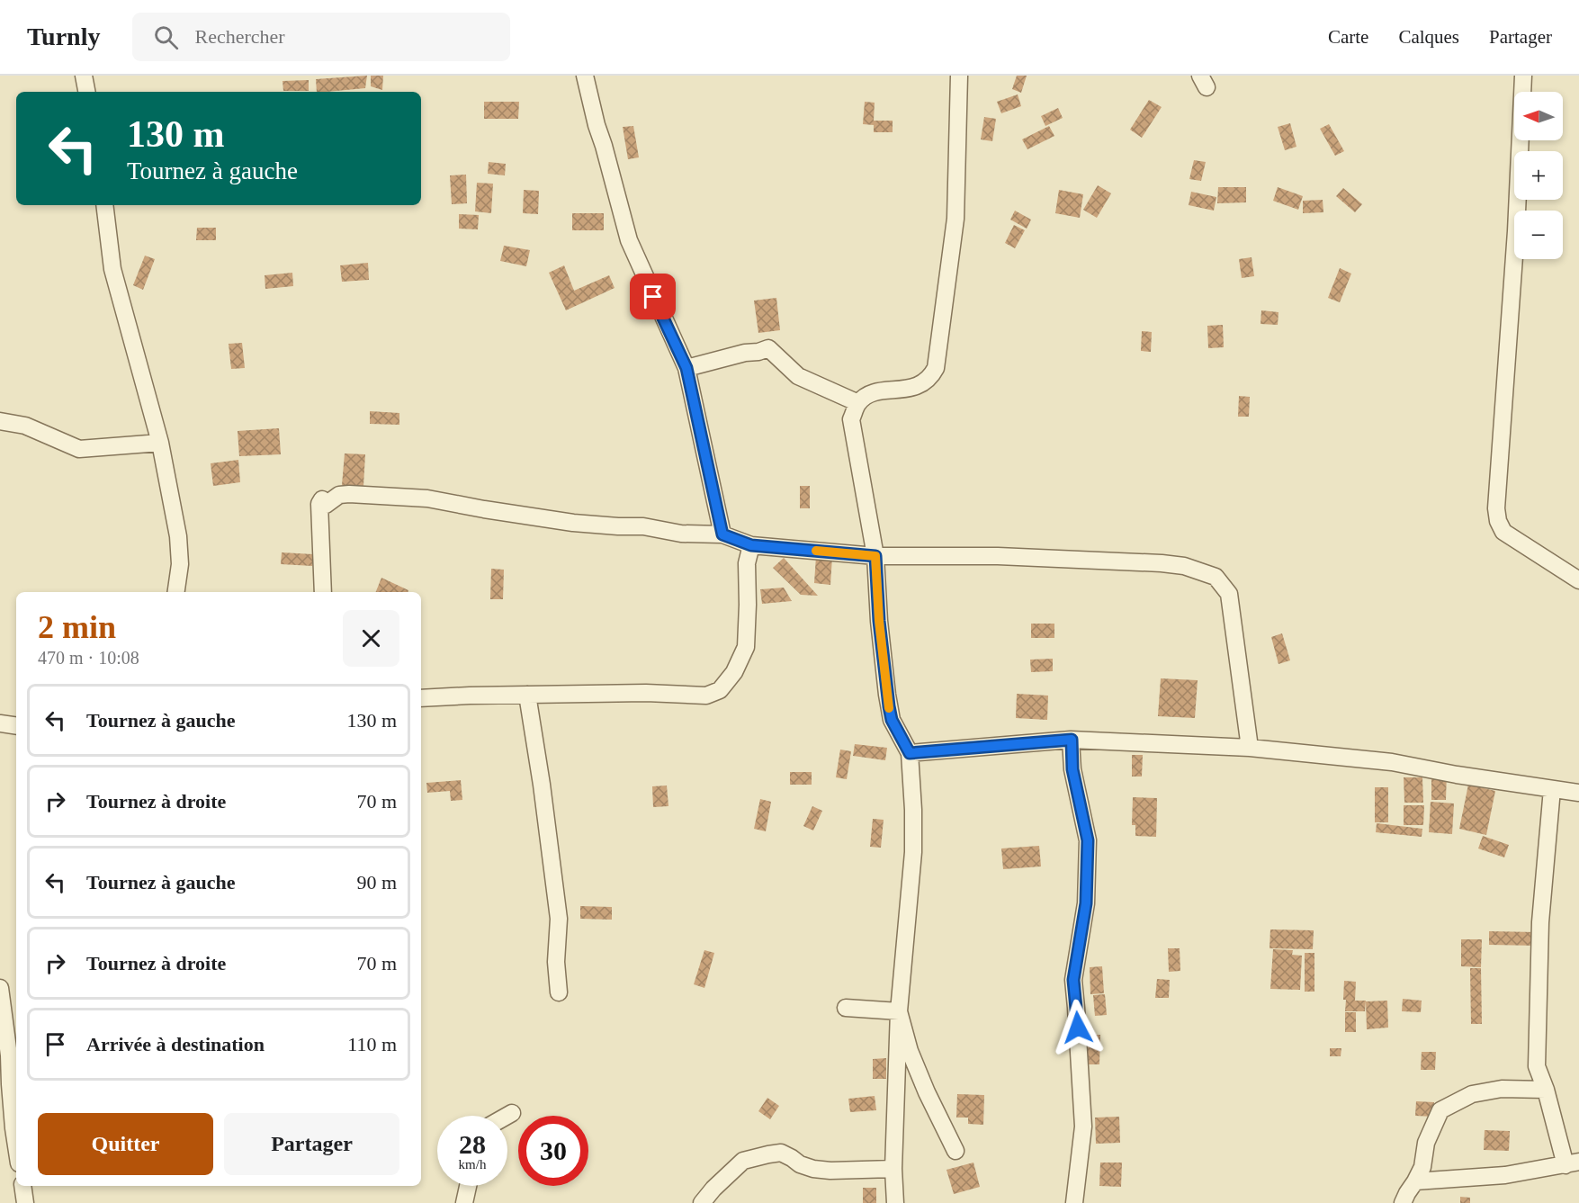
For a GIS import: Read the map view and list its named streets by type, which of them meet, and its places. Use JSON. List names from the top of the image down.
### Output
{
  "north": "left",
  "page": {
    "header": "Turnly",
    "search": "Rechercher",
    "nav": ["Carte", "Calques", "Partager"],
    "map_buttons": ["+", "−"],
    "turn": ["130 m", "Tournez à gauche"],
    "heading": ["2 min", "470 m · 10:08"],
    "list": [
      {
        "name": "Tournez à gauche",
        "value": "130 m"
      },
      {
        "name": "Tournez à droite",
        "value": "70 m"
      },
      {
        "name": "Tournez à gauche",
        "value": "90 m"
      },
      {
        "name": "Tournez à droite",
        "value": "70 m"
      },
      {
        "name": "Arrivée à destination",
        "value": "110 m"
      }
    ],
    "buttons": ["Quitter", "Partager"],
    "speed": "28 km/h",
    "limit": "30"
  }
}
